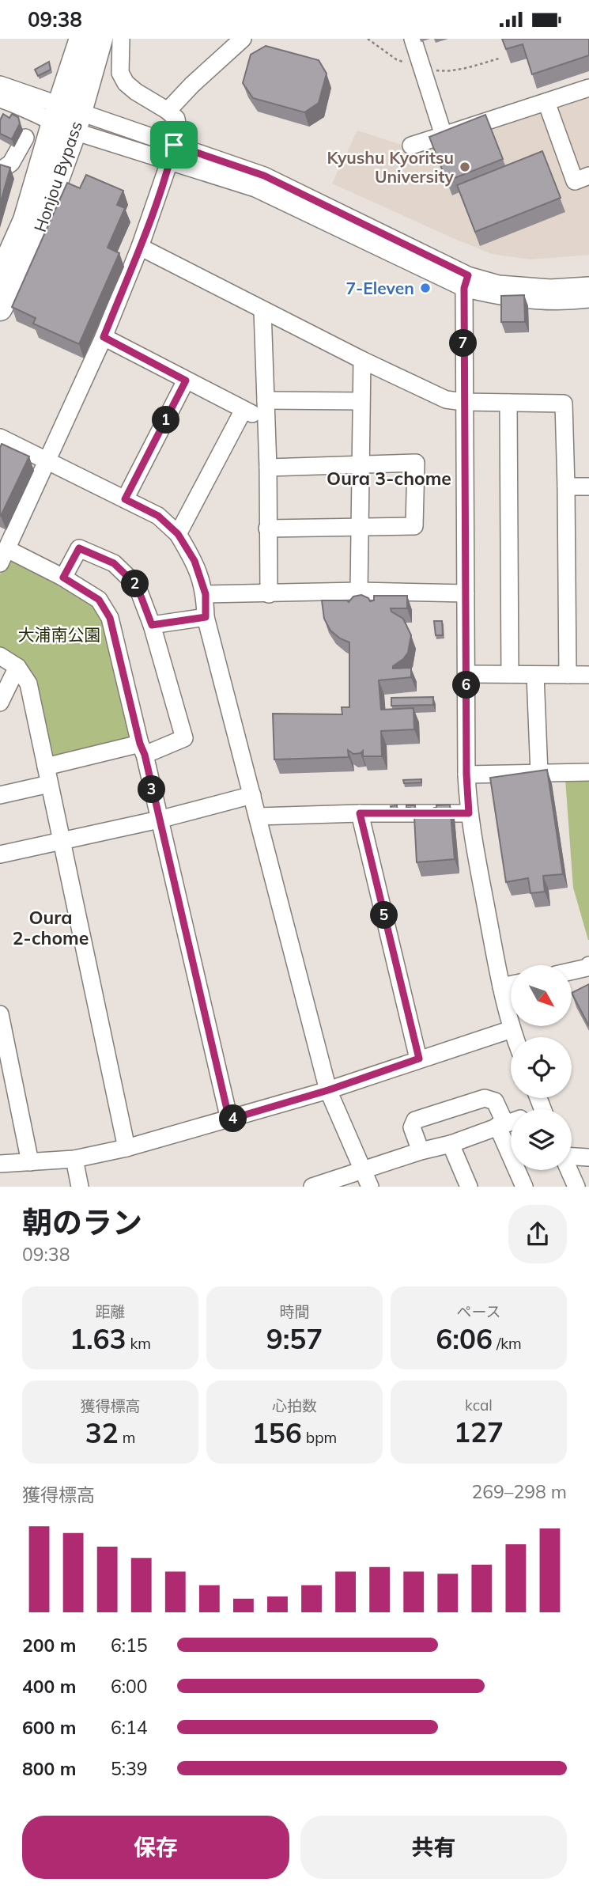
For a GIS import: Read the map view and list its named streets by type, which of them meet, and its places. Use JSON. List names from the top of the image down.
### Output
{
  "streets": {
    "highway": ["Honjou Bypass"]
  },
  "districts": ["Oura 3-chome", "Oura 2-chome"],
  "parks": ["大浦南公園"],
  "places": ["Kyushu Kyoritsu University", "7-Eleven"],
  "north": "bottom right",
  "page": {
    "status": "09:38",
    "pins": [
      "7",
      "1",
      "2",
      "6",
      "3",
      "5",
      "4"
    ],
    "heading": ["朝のラン", "09:38"],
    "stats": [
      ["距離", "1.63 km"],
      ["時間", "9:57"],
      ["ペース", "6:06 /km"],
      ["獲得標高", "32 m"],
      ["心拍数", "156 bpm"],
      ["kcal", "127"]
    ],
    "chart": ["獲得標高", "269–298 m"],
    "list": [
      {
        "name": "200 m",
        "note": "6:15"
      },
      {
        "name": "400 m",
        "note": "6:00"
      },
      {
        "name": "600 m",
        "note": "6:14"
      },
      {
        "name": "800 m",
        "note": "5:39"
      }
    ],
    "buttons": ["保存", "共有"]
  }
}
